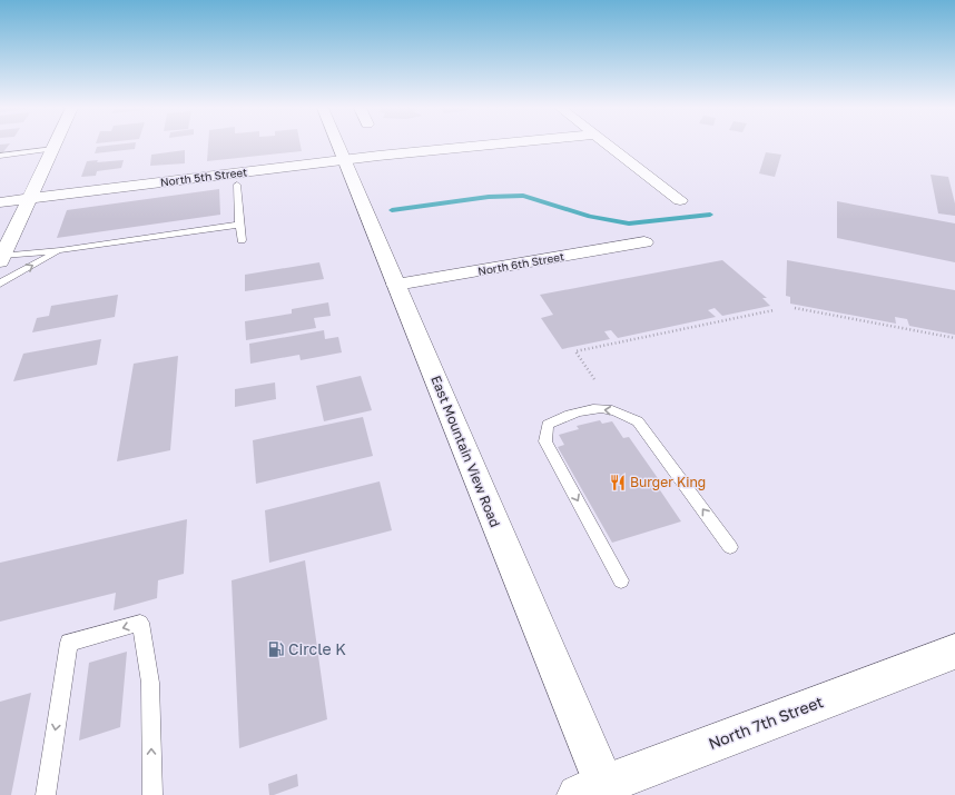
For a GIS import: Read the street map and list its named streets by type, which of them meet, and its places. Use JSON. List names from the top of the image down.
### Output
{
  "streets": {
    "street": [
      "North 5th Street",
      "North 6th Street",
      "East Mountain View Road",
      "North 7th Street"
    ]
  },
  "crossings": [
    ["North 5th Street", "East Mountain View Road"],
    ["North 6th Street", "East Mountain View Road"],
    ["East Mountain View Road", "North 7th Street"]
  ],
  "places": {
    "restaurant": ["Burger King"],
    "fuel station": ["Circle K"]
  }
}
